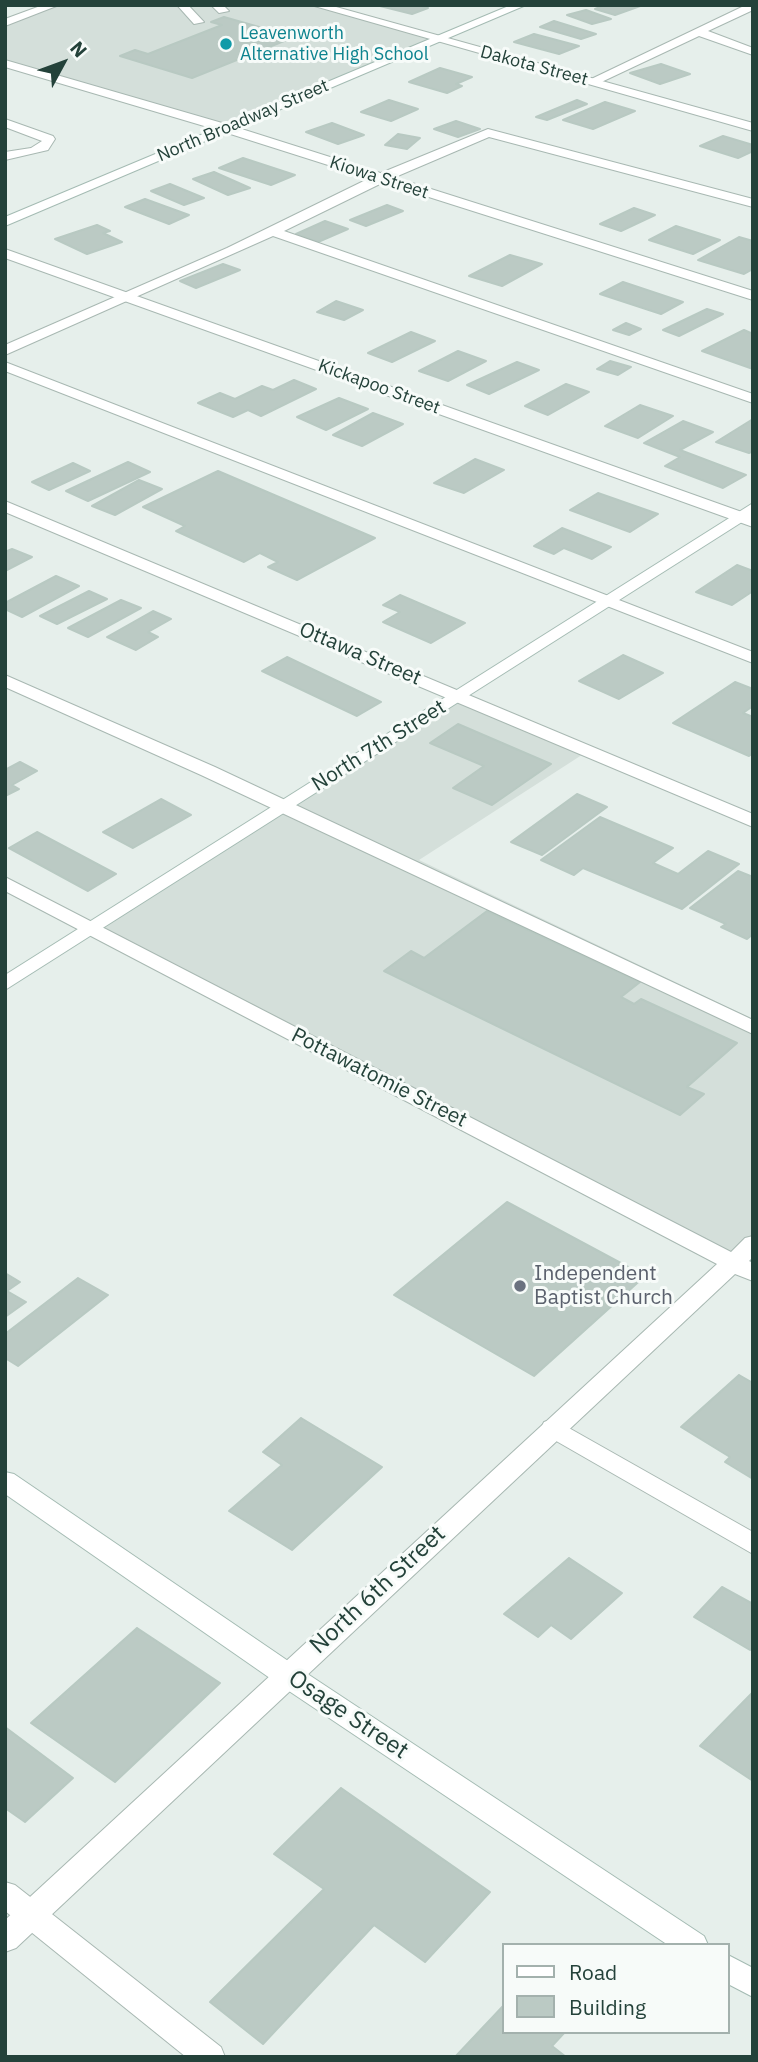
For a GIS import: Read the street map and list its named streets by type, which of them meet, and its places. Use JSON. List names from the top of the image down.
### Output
{
  "streets": {
    "street": [
      "Dakota Street",
      "North Broadway Street",
      "Kiowa Street",
      "Kickapoo Street",
      "Ottawa Street",
      "North 7th Street",
      "Pottawatomie Street",
      "North 6th Street",
      "Osage Street"
    ]
  },
  "crossings": [
    ["Dakota Street", "North Broadway Street"],
    ["North Broadway Street", "Kiowa Street"],
    ["Kickapoo Street", "North 7th Street"],
    ["Ottawa Street", "North 7th Street"],
    ["North 7th Street", "Pottawatomie Street"],
    ["Pottawatomie Street", "North 6th Street"],
    ["North 6th Street", "Osage Street"]
  ],
  "places": ["Leavenworth Alternative High School", "Independent Baptist Church"],
  "legend": ["Road", "Building"],
  "north": "top right"
}
